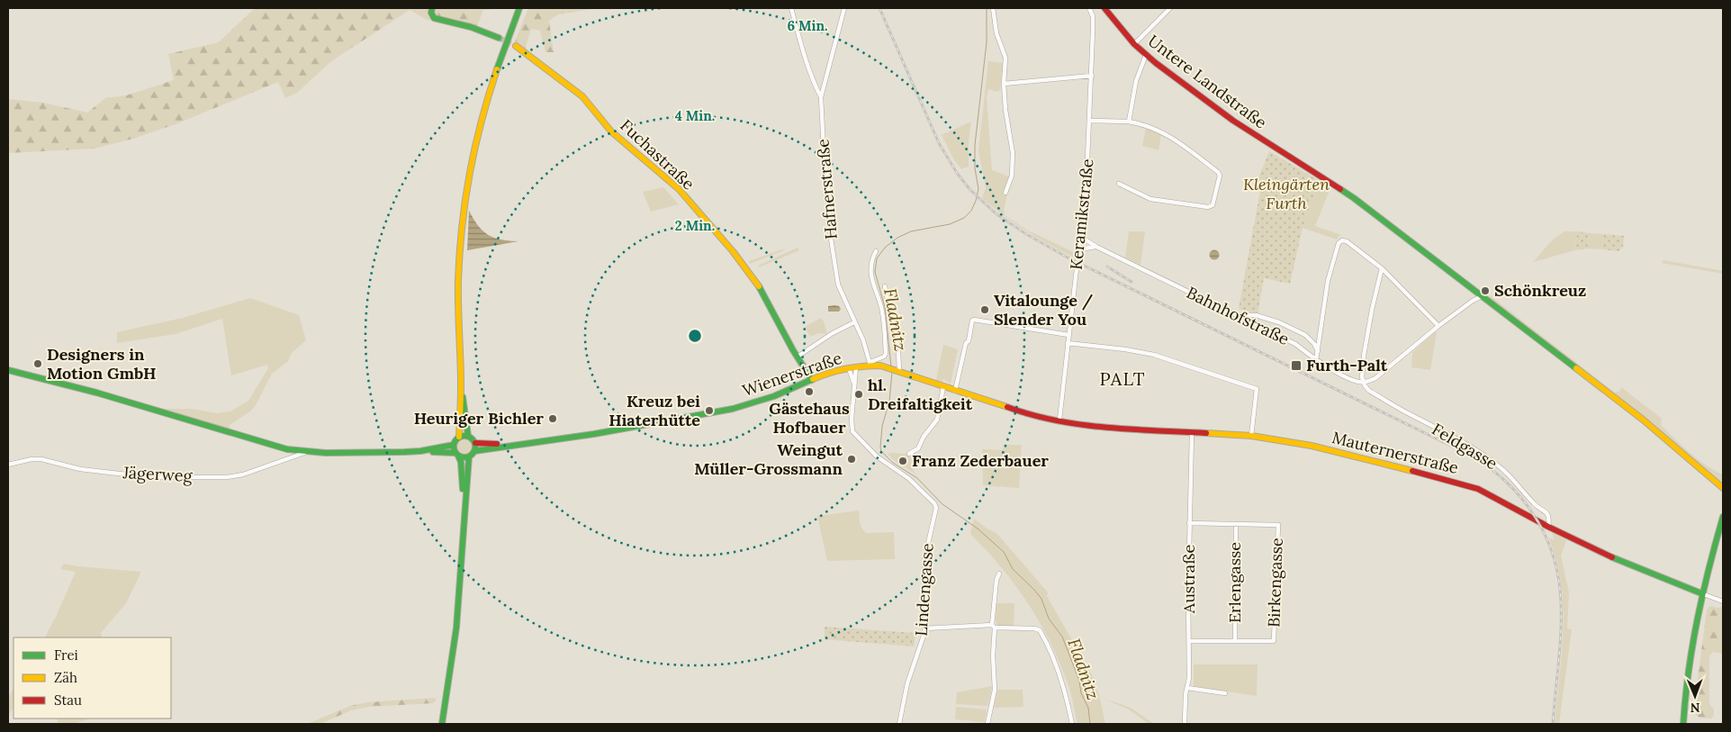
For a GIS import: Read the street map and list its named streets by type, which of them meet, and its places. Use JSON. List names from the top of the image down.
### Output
{
  "streets": {
    "street": [
      "Untere Landstraße",
      "Fuchastraße",
      "Hafnerstraße",
      "Keramikstraße",
      "Bahnhofstraße",
      "Wienerstraße",
      "Feldgasse",
      "Mauternerstraße",
      "Jägerweg",
      "Austraße",
      "Erlengasse",
      "Birkengasse",
      "Lindengasse"
    ]
  },
  "crossings": [
    ["Fuchastraße", "Wienerstraße"],
    ["Hafnerstraße", "Wienerstraße"],
    ["Keramikstraße", "Bahnhofstraße"],
    ["Keramikstraße", "Wienerstraße"],
    ["Keramikstraße", "Mauternerstraße"],
    ["Bahnhofstraße", "Feldgasse"],
    ["Wienerstraße", "Mauternerstraße"],
    ["Wienerstraße", "Lindengasse"],
    ["Feldgasse", "Mauternerstraße"],
    ["Mauternerstraße", "Austraße"],
    ["Erlengasse", "Birkengasse"]
  ],
  "districts": ["PALT"],
  "water": ["Fladnitz"],
  "parks": ["Kleingärten Furth"],
  "places": {
    "other": [
      "Schönkreuz",
      "Vitalounge / Slender You",
      "Designers in Motion GmbH",
      "Gästehaus Hofbauer",
      "hl. Dreifaltigkeit",
      "Kreuz bei Hiaterhütte",
      "Heuriger Bichler",
      "Weingut Müller-Grossmann",
      "Franz Zederbauer"
    ],
    "transit": ["Furth-Palt"]
  },
  "legend": ["Frei", "Zäh", "Stau"],
  "north": "bottom",
  "rings": ["6 Min.", "4 Min.", "2 Min."]
}
